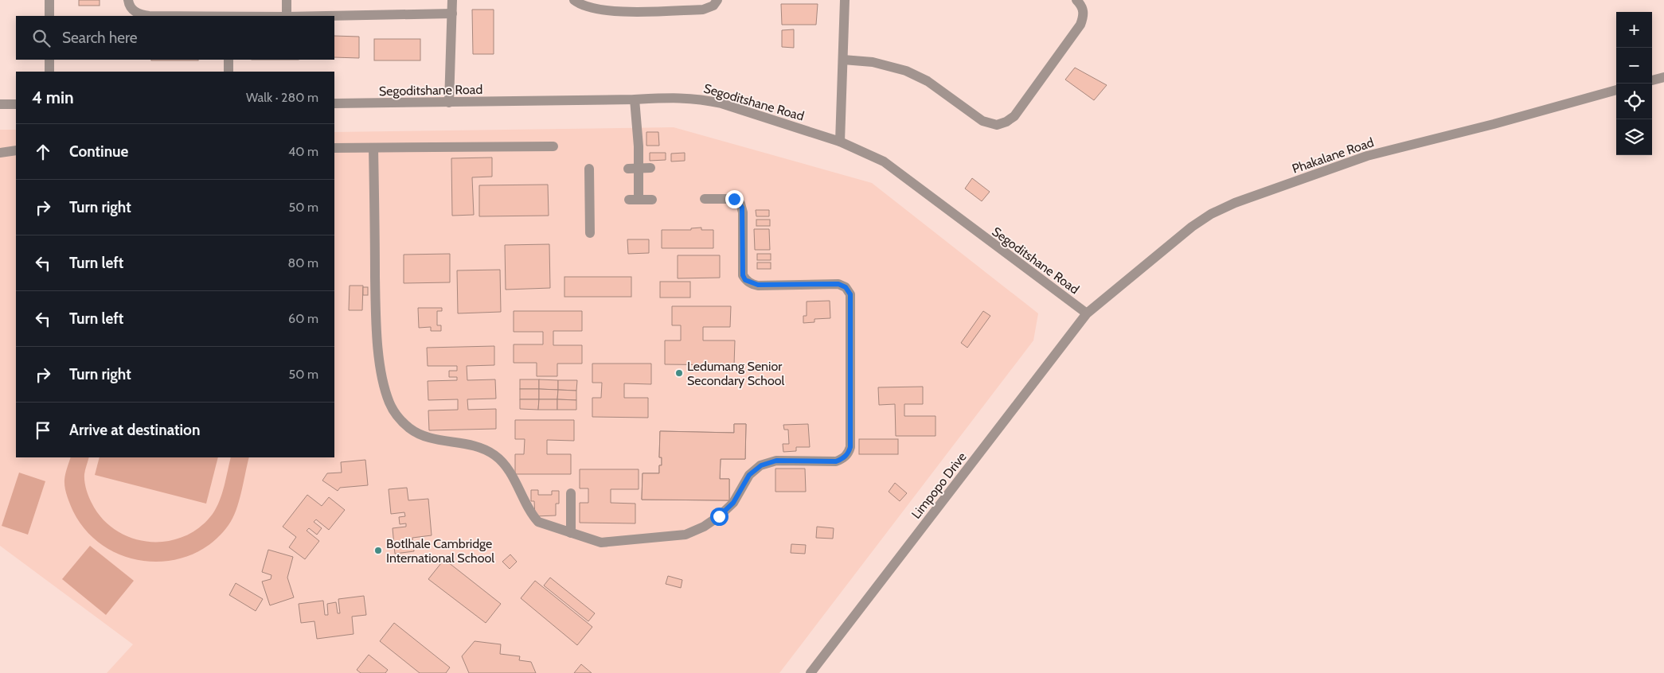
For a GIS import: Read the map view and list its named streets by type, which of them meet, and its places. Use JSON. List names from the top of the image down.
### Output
{
  "streets": {
    "street": ["Segoditshane Road", "Phakalane Road", "Limpopo Drive"]
  },
  "crossings": [
    ["Segoditshane Road", "Phakalane Road"],
    ["Segoditshane Road", "Limpopo Drive"],
    ["Phakalane Road", "Limpopo Drive"]
  ],
  "places": ["Ledumang Senior Secondary School", "Botlhale Cambridge International School"],
  "page": {
    "map_buttons": ["+", "−"],
    "search": "Search here",
    "heading": ["4 min", "Walk · 280 m"],
    "list": [
      ["Continue", "40 m"],
      ["Turn right", "50 m"],
      ["Turn left", "80 m"],
      ["Turn left", "60 m"],
      ["Turn right", "50 m"],
      "Arrive at destination"
    ]
  }
}
